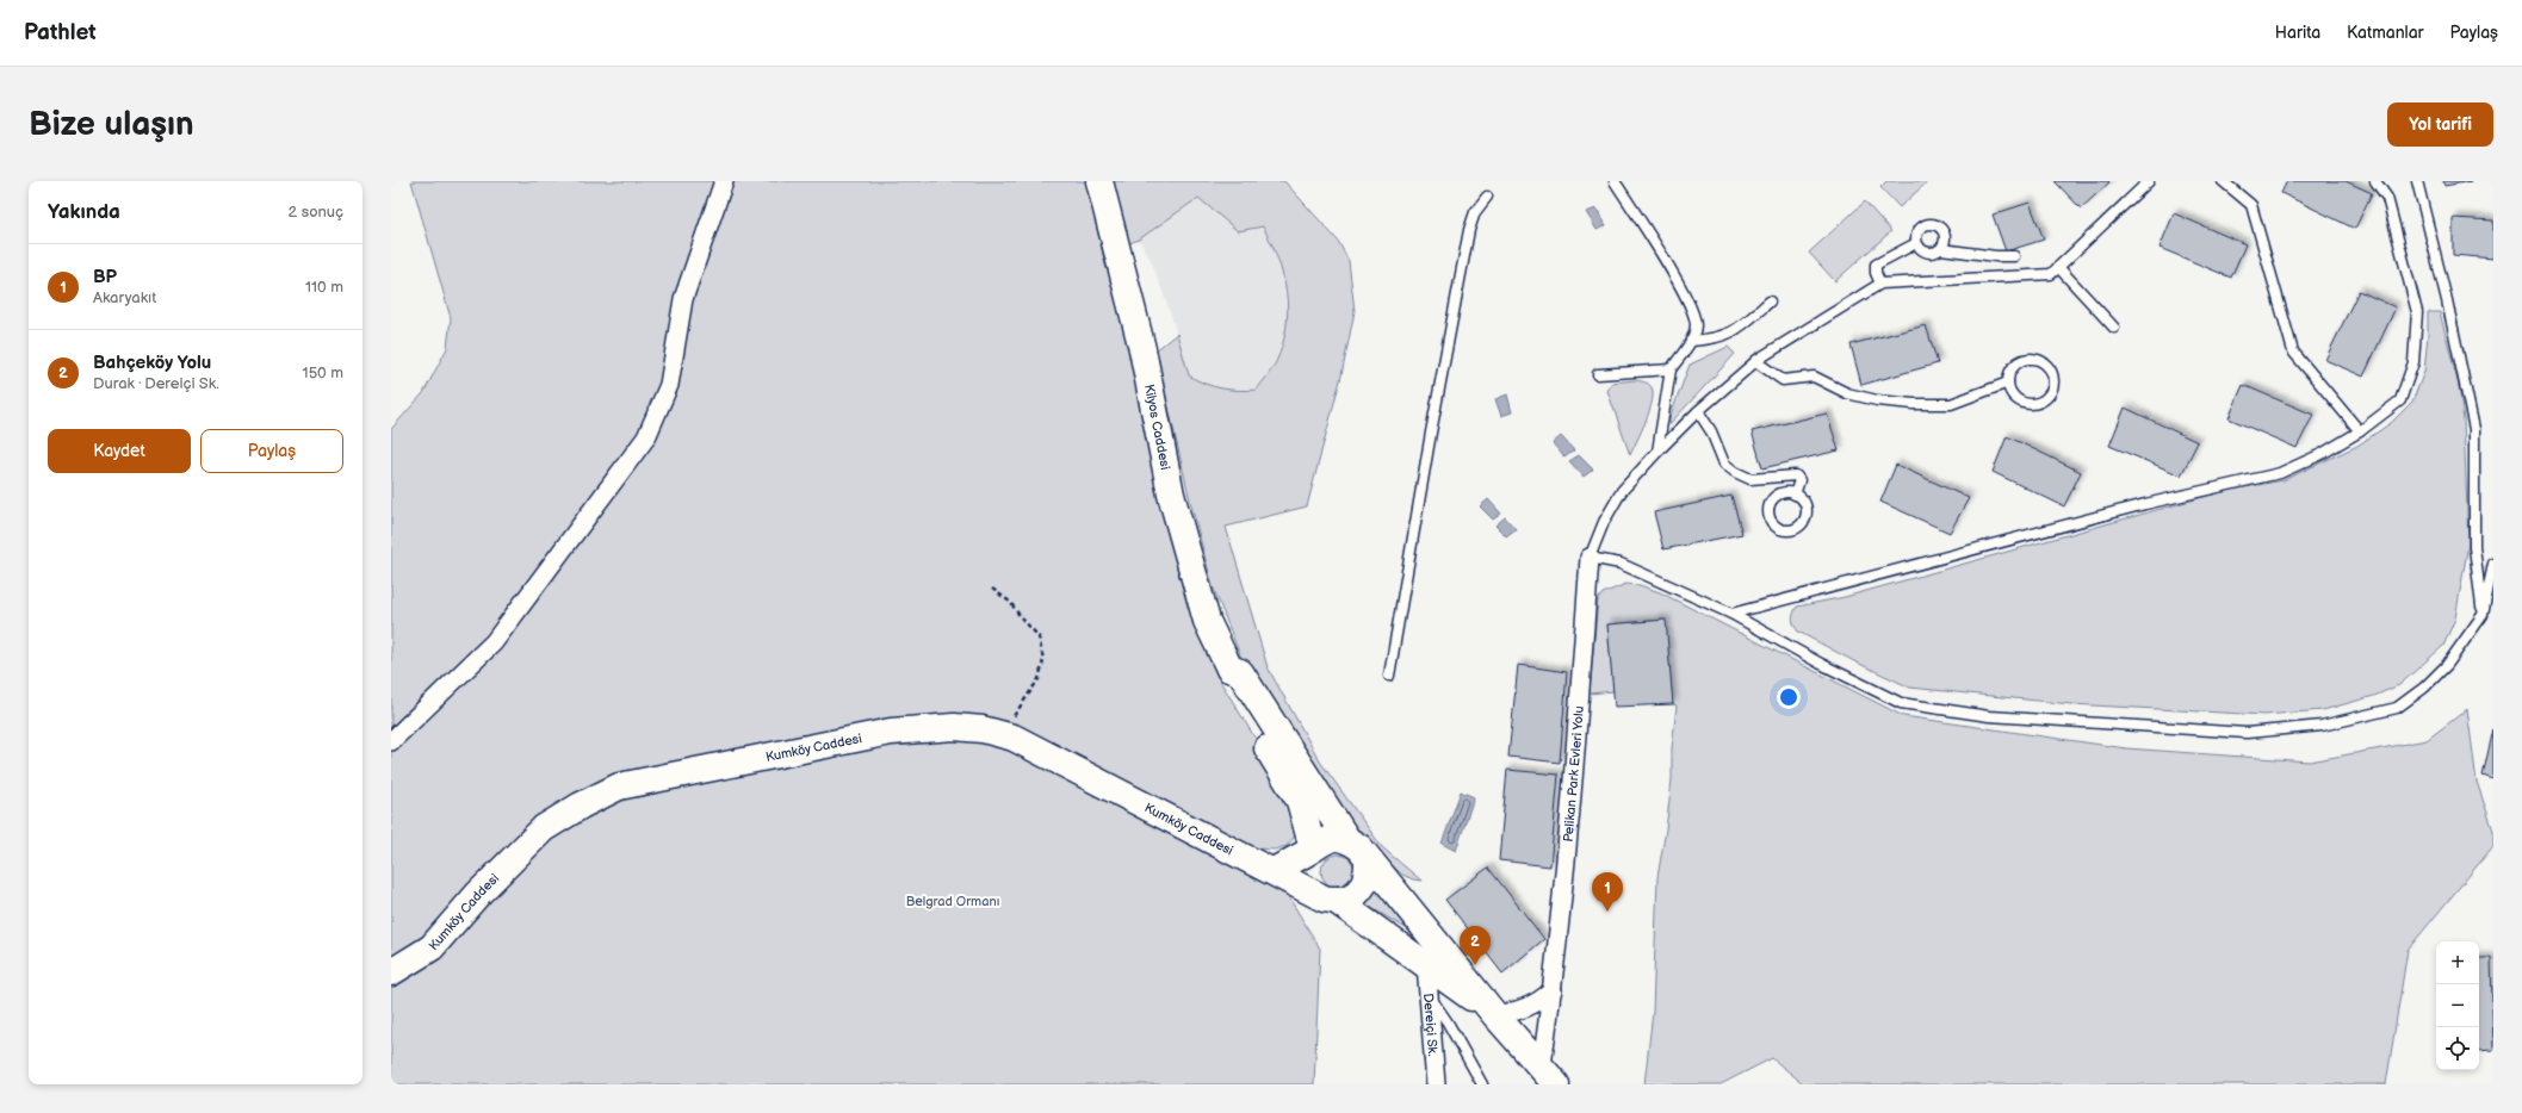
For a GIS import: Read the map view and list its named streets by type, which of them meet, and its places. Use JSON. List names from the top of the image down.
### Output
{
  "streets": {
    "street": [
      "Kilyos Caddesi",
      "Kumköy Caddesi",
      "Pelikan Park Evleri Yolu",
      "Dereiçi Sk."
    ]
  },
  "crossings": [
    ["Kumköy Caddesi", "Dereiçi Sk."]
  ],
  "parks": ["Belgrad Ormanı"],
  "page": {
    "header": "Pathlet",
    "nav": ["Harita", "Katmanlar", "Paylaş"],
    "buttons": [
      "Yol tarifi",
      ["Kaydet", "Paylaş"]
    ],
    "title": "Bize ulaşın",
    "heading": ["Yakında", "2 sonuç"],
    "list": [
      {
        "mark": "1",
        "name": "BP",
        "note": "Akaryakıt",
        "value": "110 m"
      },
      {
        "mark": "2",
        "name": "Bahçeköy Yolu",
        "note": "Durak · Dereiçi Sk.",
        "value": "150 m"
      }
    ],
    "pins": ["1", "2"],
    "map_buttons": ["+", "−"]
  }
}
